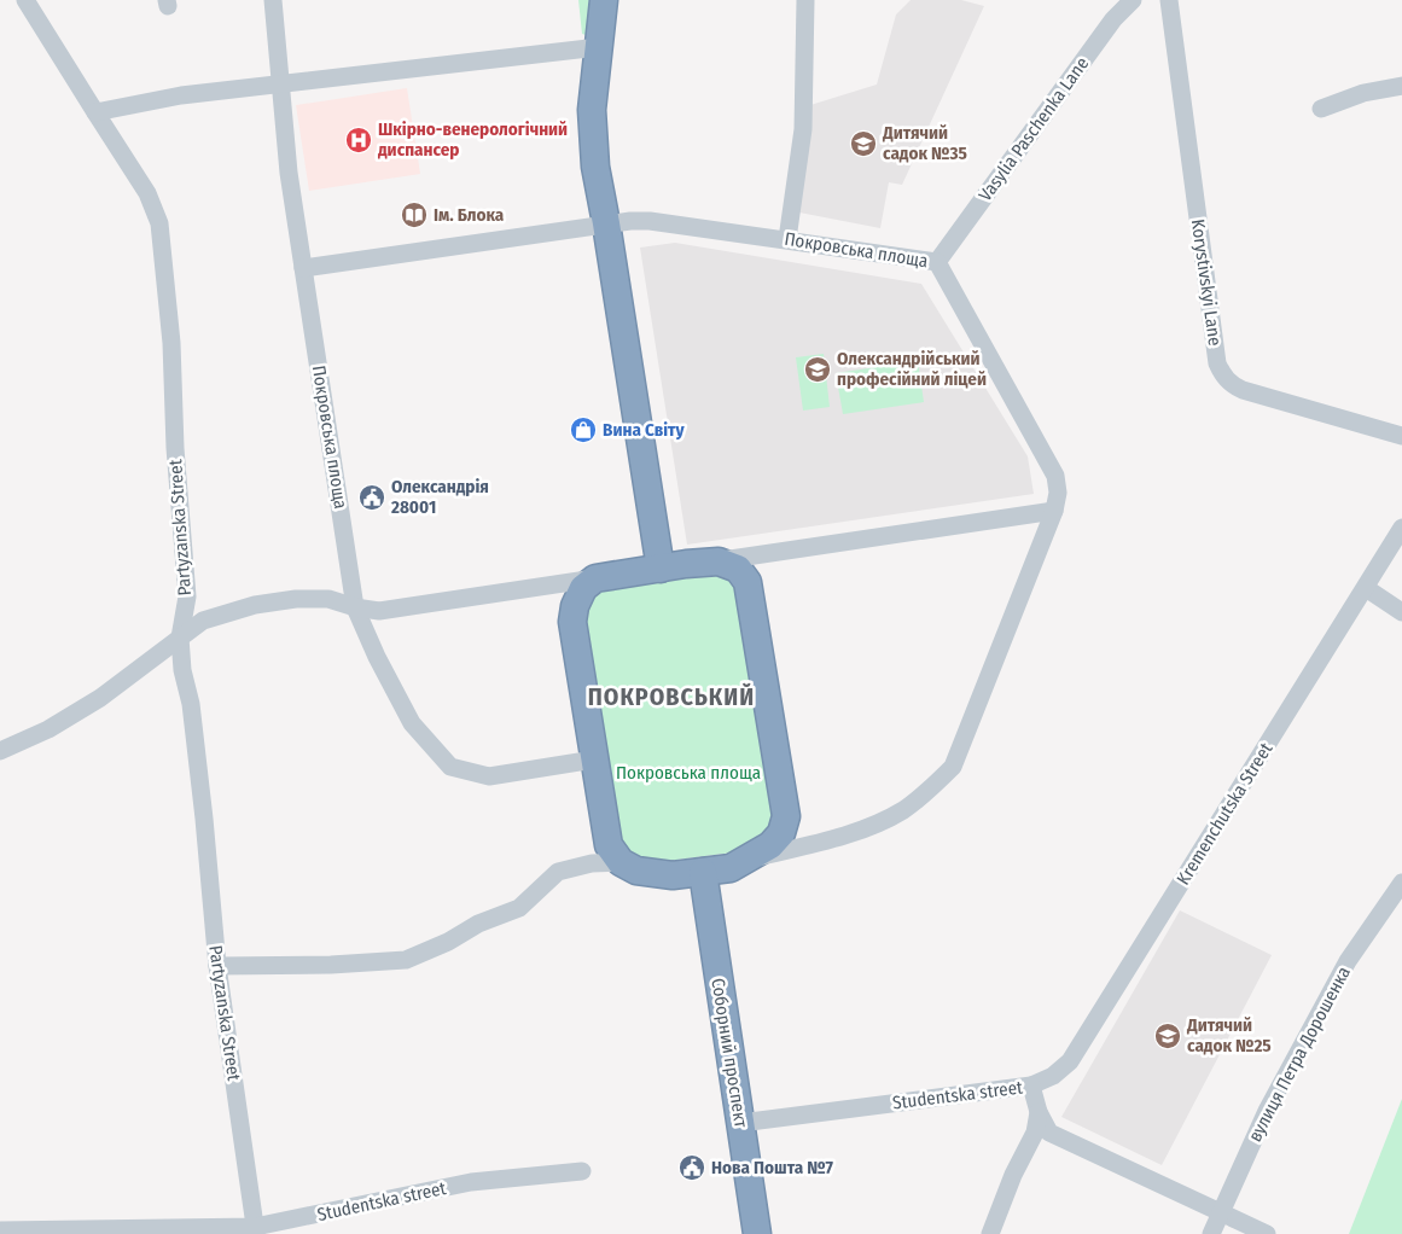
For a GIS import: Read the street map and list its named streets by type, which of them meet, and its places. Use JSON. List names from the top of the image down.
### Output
{
  "streets": {
    "highway": ["Покровська площа", "Соборний проспект"],
    "street": [
      "Vasylia Paschenka Lane",
      "Korystivskyi Lane",
      "Partyzanska Street",
      "Kremenchutska Street",
      "вулиця Петра Дорошенка",
      "Studentska street"
    ]
  },
  "crossings": [
    ["Vasylia Paschenka Lane", "Покровська площа"],
    ["Покровська площа", "Соборний проспект"],
    ["Partyzanska Street", "Studentska street"],
    ["Kremenchutska Street", "Studentska street"],
    ["Соборний проспект", "Studentska street"],
    ["вулиця Петра Дорошенка", "Studentska street"]
  ],
  "districts": ["ПОКРОВСЬКИЙ"],
  "parks": ["Покровська площа"],
  "places": {
    "hospital": ["Шкірно-венерологічний диспансер"],
    "school or university": ["Дитячий садок №35", "Олександрійський професійний ліцей", "Дитячий садок №25"],
    "library": ["Ім. Блока"],
    "shop": ["Вина Світу"],
    "public building": ["Олександрія 28001", "Нова Пошта №7"]
  }
}
